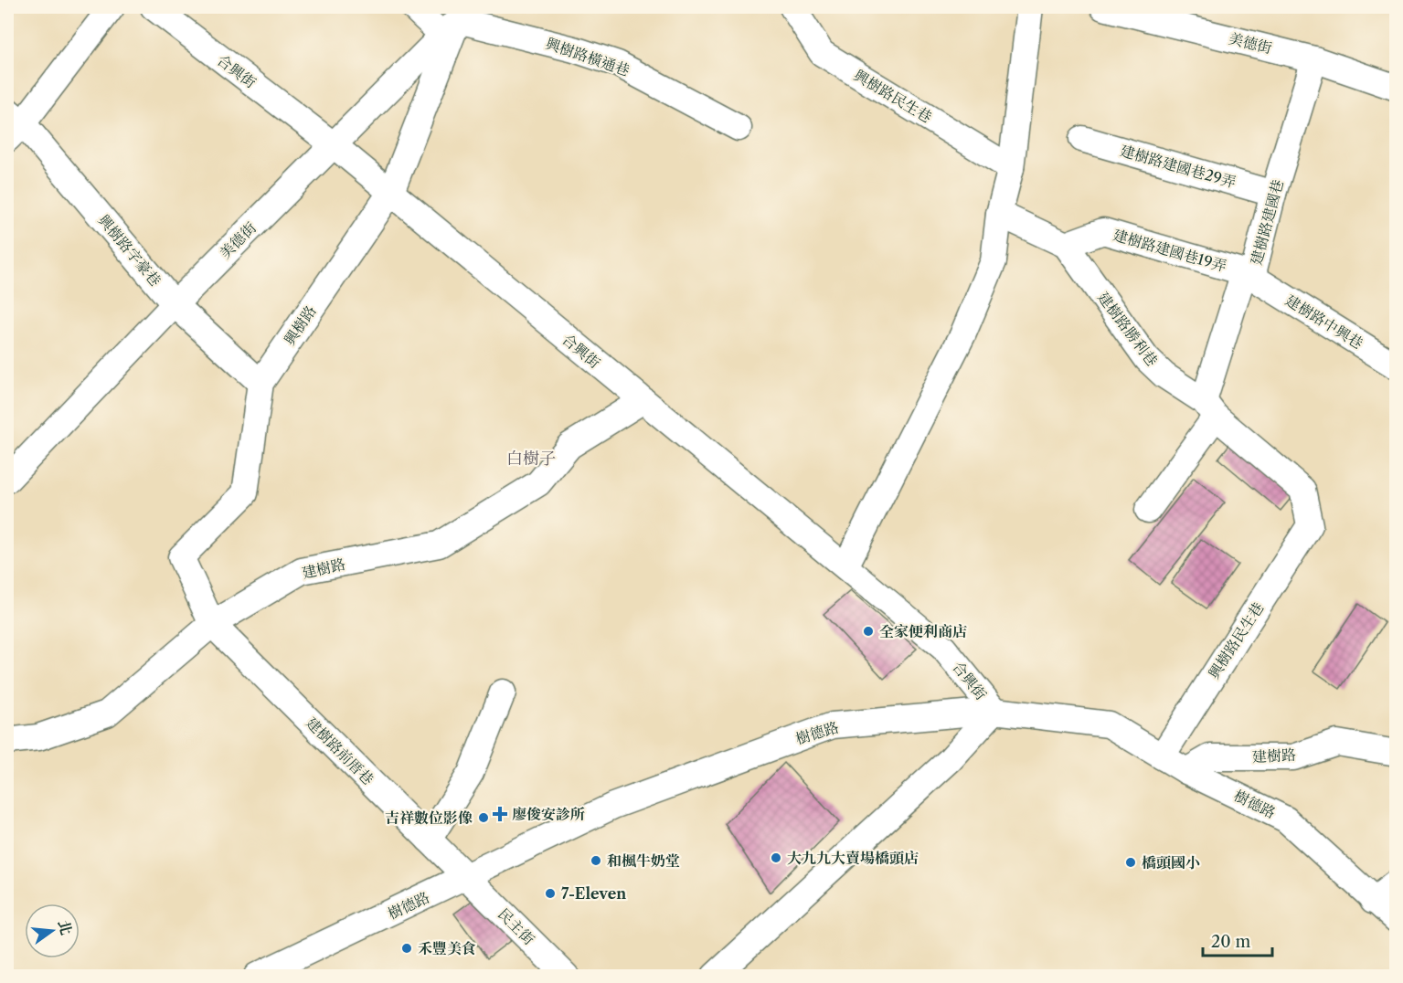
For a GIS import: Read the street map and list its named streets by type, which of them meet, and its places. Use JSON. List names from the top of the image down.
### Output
{
  "streets": {
    "street": [
      "美德街",
      "興樹路橫通巷",
      "合興街",
      "興樹路民生巷",
      "建樹路建國巷29弄",
      "建樹路建國巷",
      "興樹路字豪巷",
      "建樹路建國巷19弄",
      "建樹路中興巷",
      "興樹路",
      "建樹路勝利巷",
      "建樹路",
      "樹德路",
      "建樹路前厝巷",
      "民主街"
    ]
  },
  "crossings": [
    ["美德街", "興樹路橫通巷"],
    ["美德街", "合興街"],
    ["美德街", "建樹路建國巷"],
    ["美德街", "興樹路字豪巷"],
    ["美德街", "興樹路"],
    ["興樹路橫通巷", "興樹路"],
    ["合興街", "興樹路"],
    ["合興街", "建樹路"],
    ["合興街", "樹德路"],
    ["興樹路民生巷", "建樹路勝利巷"],
    ["興樹路民生巷", "樹德路"],
    ["建樹路建國巷29弄", "建樹路建國巷"],
    ["建樹路建國巷", "建樹路建國巷19弄"],
    ["建樹路建國巷", "建樹路中興巷"],
    ["建樹路建國巷", "建樹路勝利巷"],
    ["興樹路字豪巷", "興樹路"],
    ["建樹路建國巷19弄", "建樹路中興巷"],
    ["建樹路建國巷19弄", "建樹路勝利巷"],
    ["興樹路", "建樹路"],
    ["興樹路", "建樹路前厝巷"],
    ["建樹路", "樹德路"],
    ["建樹路", "建樹路前厝巷"],
    ["樹德路", "建樹路前厝巷"],
    ["樹德路", "民主街"],
    ["建樹路前厝巷", "民主街"]
  ],
  "districts": ["白樹子"],
  "places": {
    "other": [
      "全家便利商店",
      "吉祥數位影像",
      "大九九大賣場橋頭店",
      "和楓牛奶堂",
      "橋頭國小",
      "7-Eleven",
      "禾豐美食"
    ],
    "health": ["廖俊安診所"]
  },
  "scale_bar": "20 m",
  "north": "right"
}
